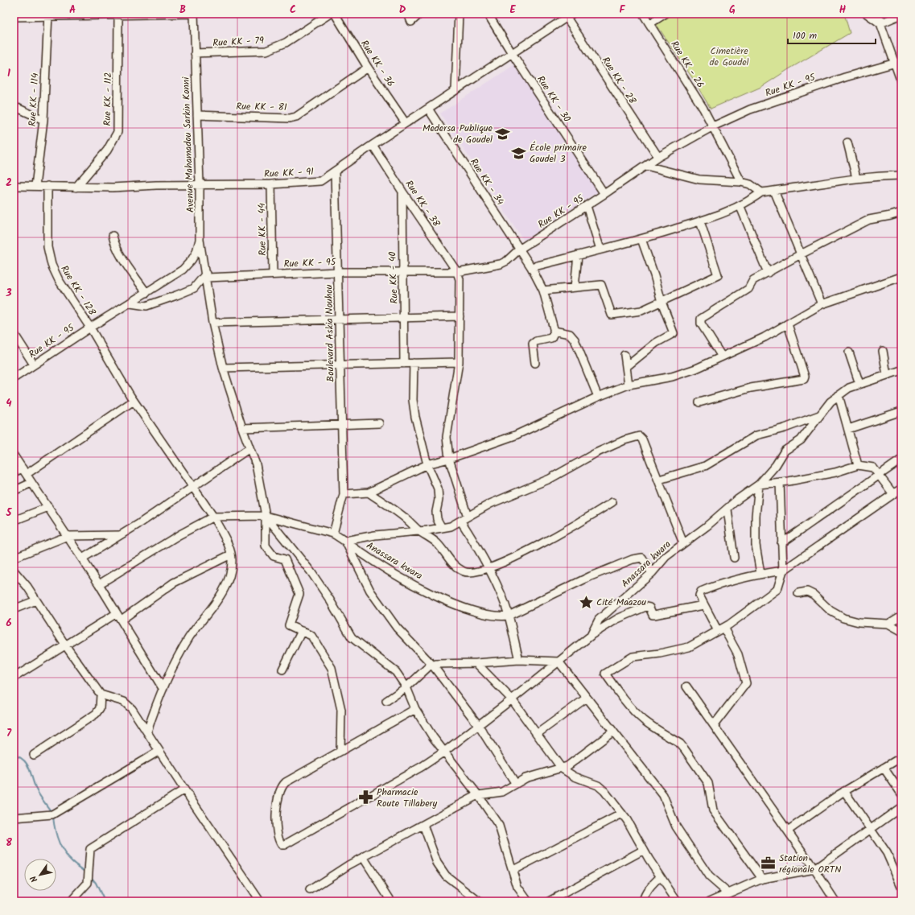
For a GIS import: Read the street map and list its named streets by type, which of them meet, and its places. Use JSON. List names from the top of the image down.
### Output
{
  "streets": {
    "street": [
      "Rue KK - 79",
      "Rue KK - 36",
      "Rue KK - 26",
      "Rue KK - 28",
      "Rue KK - 95",
      "Rue KK - 112",
      "Rue KK - 30",
      "Rue KK - 114",
      "Rue KK - 81",
      "Avenue Mahamadou Sarkin Konni",
      "Rue KK - 91",
      "Rue KK - 34",
      "Rue KK - 38",
      "Rue KK - 44",
      "Rue KK - 40",
      "Rue KK - 128",
      "Boulevard Askia Nouhou",
      "Anassara kwara"
    ]
  },
  "crossings": [
    ["Rue KK - 79", "Avenue Mahamadou Sarkin Konni"],
    ["Rue KK - 36", "Rue KK - 81"],
    ["Rue KK - 36", "Rue KK - 91"],
    ["Rue KK - 26", "Rue KK - 95"],
    ["Rue KK - 28", "Rue KK - 95"],
    ["Rue KK - 28", "Rue KK - 91"],
    ["Rue KK - 95", "Rue KK - 30"],
    ["Rue KK - 95", "Avenue Mahamadou Sarkin Konni"],
    ["Rue KK - 95", "Rue KK - 34"],
    ["Rue KK - 95", "Rue KK - 38"],
    ["Rue KK - 95", "Rue KK - 44"],
    ["Rue KK - 95", "Rue KK - 40"],
    ["Rue KK - 95", "Rue KK - 128"],
    ["Rue KK - 95", "Boulevard Askia Nouhou"],
    ["Rue KK - 112", "Rue KK - 91"],
    ["Rue KK - 30", "Rue KK - 91"],
    ["Rue KK - 114", "Rue KK - 91"],
    ["Rue KK - 81", "Avenue Mahamadou Sarkin Konni"],
    ["Avenue Mahamadou Sarkin Konni", "Rue KK - 91"],
    ["Rue KK - 91", "Rue KK - 34"],
    ["Rue KK - 91", "Rue KK - 38"],
    ["Rue KK - 91", "Rue KK - 44"],
    ["Rue KK - 91", "Rue KK - 128"],
    ["Rue KK - 91", "Boulevard Askia Nouhou"],
    ["Rue KK - 38", "Rue KK - 40"],
    ["Rue KK - 128", "Anassara kwara"],
    ["Boulevard Askia Nouhou", "Anassara kwara"]
  ],
  "parks": ["Cimetière de Goudel"],
  "places": {
    "school or university": ["Medersa Publique de Goudel", "École primaire Goudel 3"],
    "place": ["Cité Maazou"],
    "pharmacy": ["Pharmacie Route Tillabery"],
    "office": ["Station régionale ORTN"]
  },
  "scale_bar": "100 m",
  "north": "bottom left",
  "grid": {
    "columns": [
      "A",
      "B",
      "C",
      "D",
      "E",
      "F",
      "G",
      "H"
    ],
    "rows": [
      "1",
      "2",
      "3",
      "4",
      "5",
      "6",
      "7",
      "8"
    ]
  }
}
